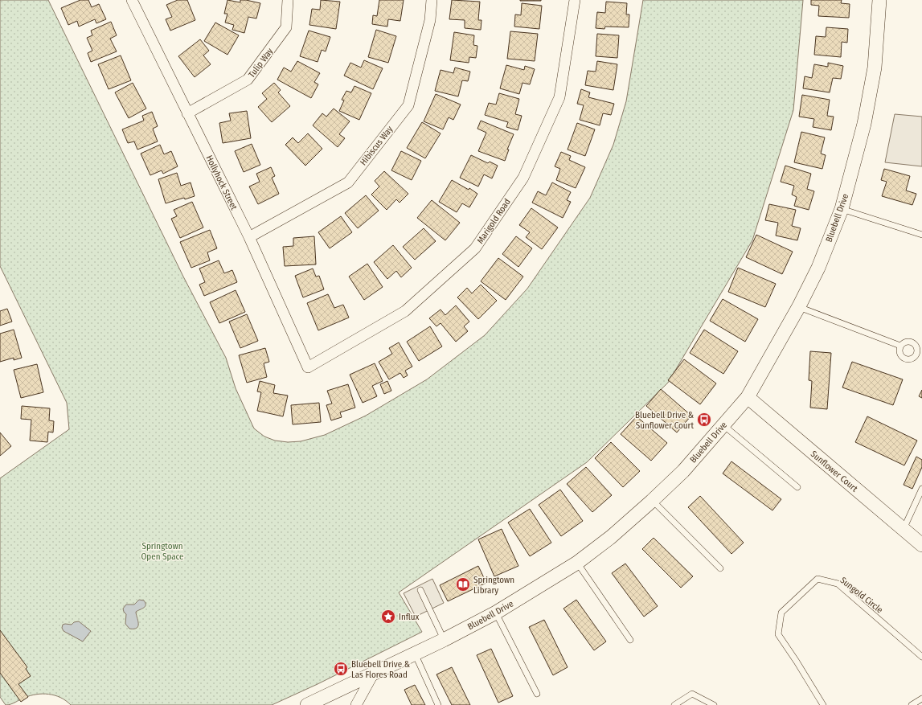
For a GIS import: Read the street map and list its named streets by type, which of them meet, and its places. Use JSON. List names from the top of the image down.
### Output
{
  "streets": {
    "street": [
      "Tulip Way",
      "Hibiscus Way",
      "Hollyhock Street",
      "Bluebell Drive",
      "Marigold Road",
      "Sunflower Court"
    ],
    "lane": ["Sungold Circle"]
  },
  "crossings": [
    ["Tulip Way", "Hollyhock Street"],
    ["Hibiscus Way", "Hollyhock Street"],
    ["Hollyhock Street", "Marigold Road"],
    ["Bluebell Drive", "Sunflower Court"]
  ],
  "parks": ["Springtown Open Space"],
  "places": {
    "bus stop": ["Bluebell Drive & Sunflower Court", "Bluebell Drive & Las Flores Road"],
    "library": ["Springtown Library"],
    "place": ["Influx"]
  }
}
